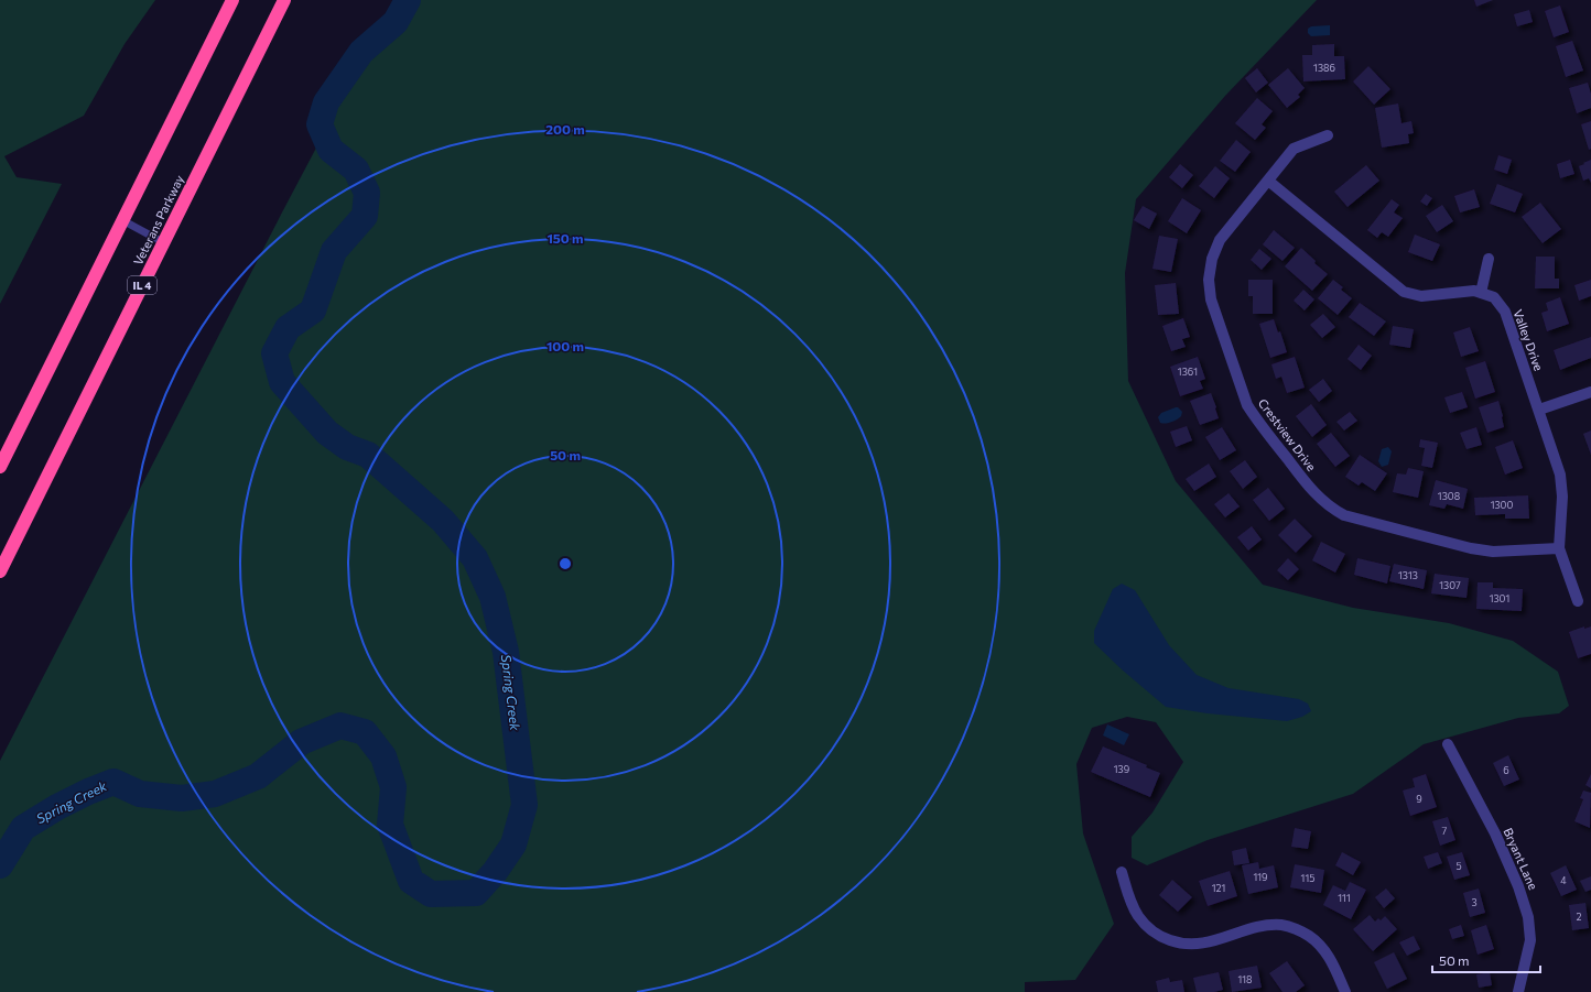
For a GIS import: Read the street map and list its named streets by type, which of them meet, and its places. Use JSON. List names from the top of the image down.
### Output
{
  "streets": {
    "highway": ["Veterans Parkway", "IL 4"],
    "street": ["Valley Drive", "Crestview Drive", "Bryant Lane"]
  },
  "crossings": [
    ["Valley Drive", "Crestview Drive"]
  ],
  "water": ["Spring Creek"],
  "house_numbers": [
    "1386",
    "1361",
    "1308",
    "1300",
    "1313",
    "1307",
    "1301",
    "139",
    "6",
    "9",
    "7",
    "5",
    "119",
    "115",
    "4",
    "121",
    "111",
    "3",
    "2",
    "118"
  ],
  "scale_bar": "50 m",
  "rings": [
    "200 m",
    "150 m",
    "100 m",
    "50 m"
  ]
}
